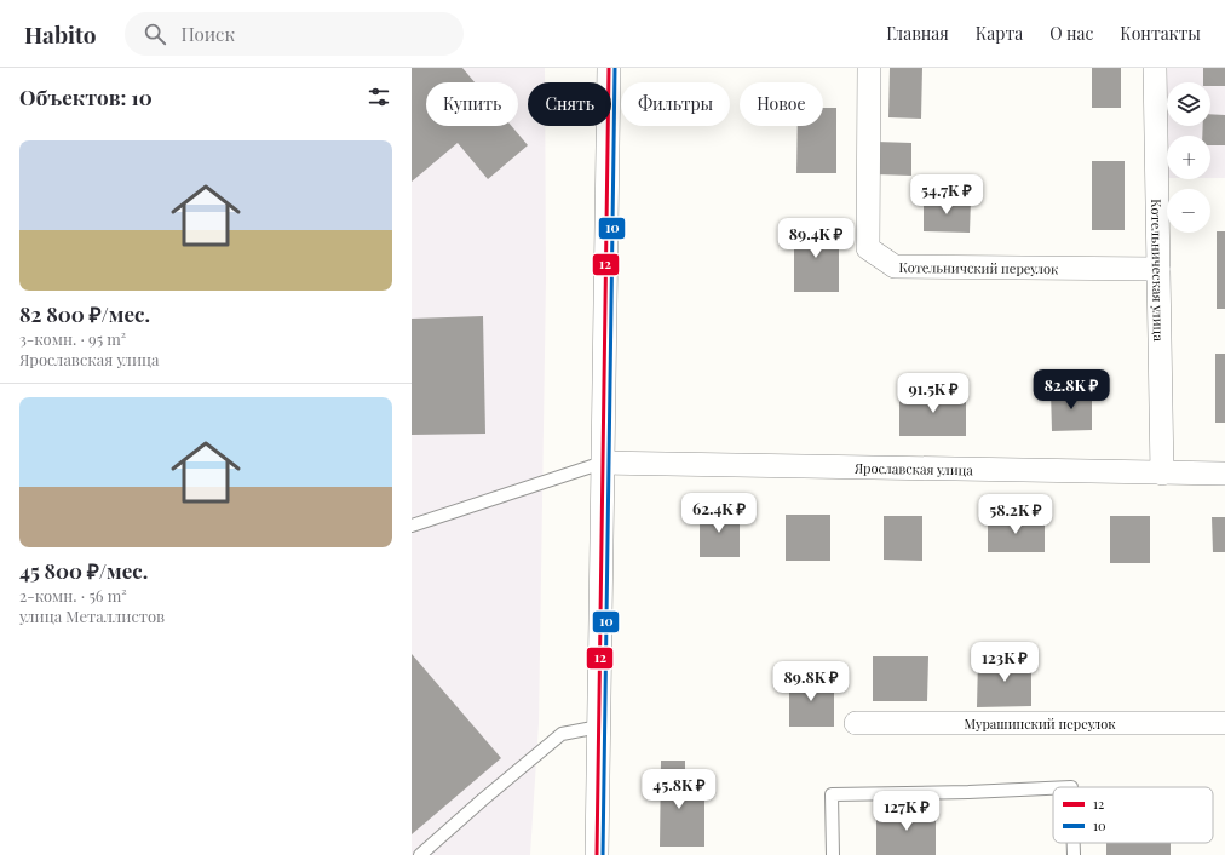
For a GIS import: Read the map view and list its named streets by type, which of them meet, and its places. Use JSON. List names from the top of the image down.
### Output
{
  "streets": {
    "street": [
      "Котельничский переулок",
      "Котельническая улица",
      "Ярославская улица",
      "Мурашинский переулок"
    ]
  },
  "crossings": [
    ["Котельничский переулок", "Котельническая улица"],
    ["Котельническая улица", "Ярославская улица"]
  ],
  "lines": ["transit line 12", "transit line 10"],
  "legend": ["12", "10"],
  "page": {
    "header": "Habito",
    "search": "Поиск",
    "nav": [
      "Главная",
      "Карта",
      "О нас",
      "Контакты"
    ],
    "heading": "Объектов: 10",
    "map_buttons": ["+", "−"],
    "chip": [
      "Купить",
      "Снять",
      "Фильтры",
      "Новое"
    ],
    "list": [
      {
        "name": "82 800 ₽/мес.",
        "note": "3-комн. · 95 m² · Ярославская улица"
      },
      {
        "name": "45 800 ₽/мес.",
        "note": "2-комн. · 56 m² · улица Металлистов"
      }
    ],
    "price": [
      "54.7K ₽",
      "89.4K ₽",
      "82.8K ₽",
      "91.5K ₽",
      "62.4K ₽",
      "58.2K ₽",
      "123K ₽",
      "89.8K ₽",
      "45.8K ₽",
      "127K ₽"
    ]
  }
}
